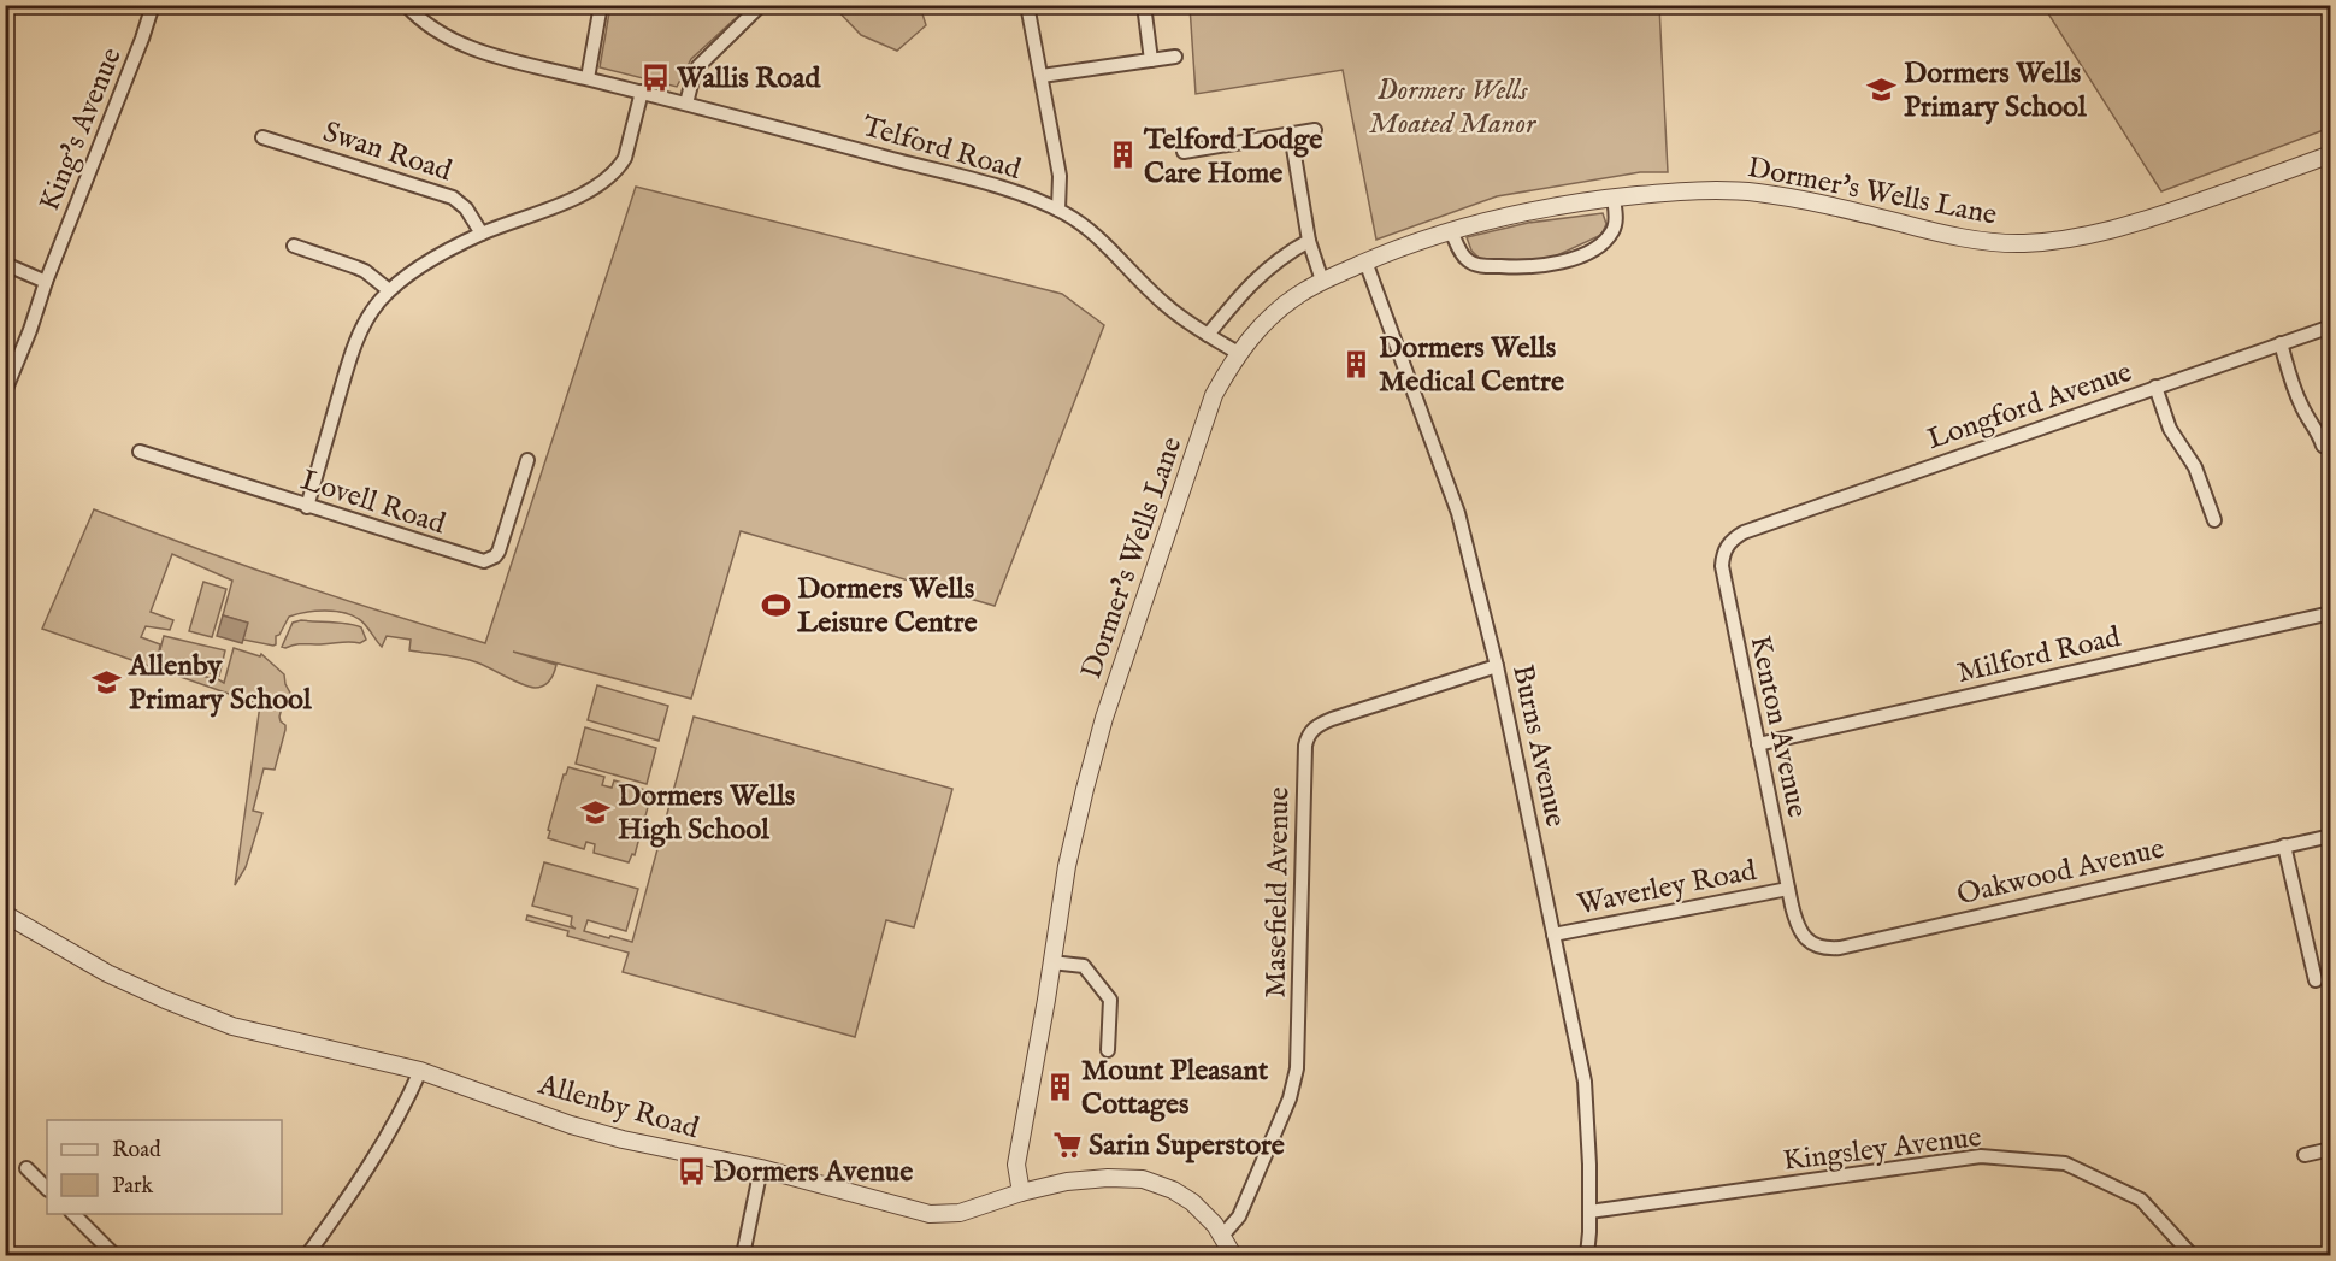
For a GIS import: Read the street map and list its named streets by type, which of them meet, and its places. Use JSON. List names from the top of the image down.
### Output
{
  "streets": {
    "street": [
      "King's Avenue",
      "Telford Road",
      "Swan Road",
      "Dormer's Wells Lane",
      "Longford Avenue",
      "Lovell Road",
      "Dormer’s Wells Lane",
      "Milford Road",
      "Kenton Avenue",
      "Burns Avenue",
      "Oakwood Avenue",
      "Waverley Road",
      "Masefield Avenue",
      "Allenby Road",
      "Kingsley Avenue"
    ]
  },
  "crossings": [
    ["Telford Road", "Dormer’s Wells Lane"],
    ["Dormer's Wells Lane", "Dormer’s Wells Lane"],
    ["Longford Avenue", "Kenton Avenue"],
    ["Dormer’s Wells Lane", "Burns Avenue"],
    ["Dormer’s Wells Lane", "Allenby Road"],
    ["Milford Road", "Kenton Avenue"],
    ["Kenton Avenue", "Oakwood Avenue"],
    ["Kenton Avenue", "Waverley Road"],
    ["Burns Avenue", "Waverley Road"],
    ["Burns Avenue", "Masefield Avenue"],
    ["Burns Avenue", "Kingsley Avenue"],
    ["Masefield Avenue", "Allenby Road"]
  ],
  "parks": ["Dormers Wells Moated Manor"],
  "places": {
    "bus stop": ["Wallis Road", "Dormers Avenue"],
    "school or university": ["Dormers Wells Primary School", "Allenby Primary School", "Dormers Wells High School"],
    "building": ["Telford Lodge Care Home", "Dormers Wells Medical Centre", "Mount Pleasant Cottages"],
    "sports": ["Dormers Wells Leisure Centre"],
    "supermarket": ["Sarin Superstore"]
  },
  "legend": ["Road", "Park"]
}
